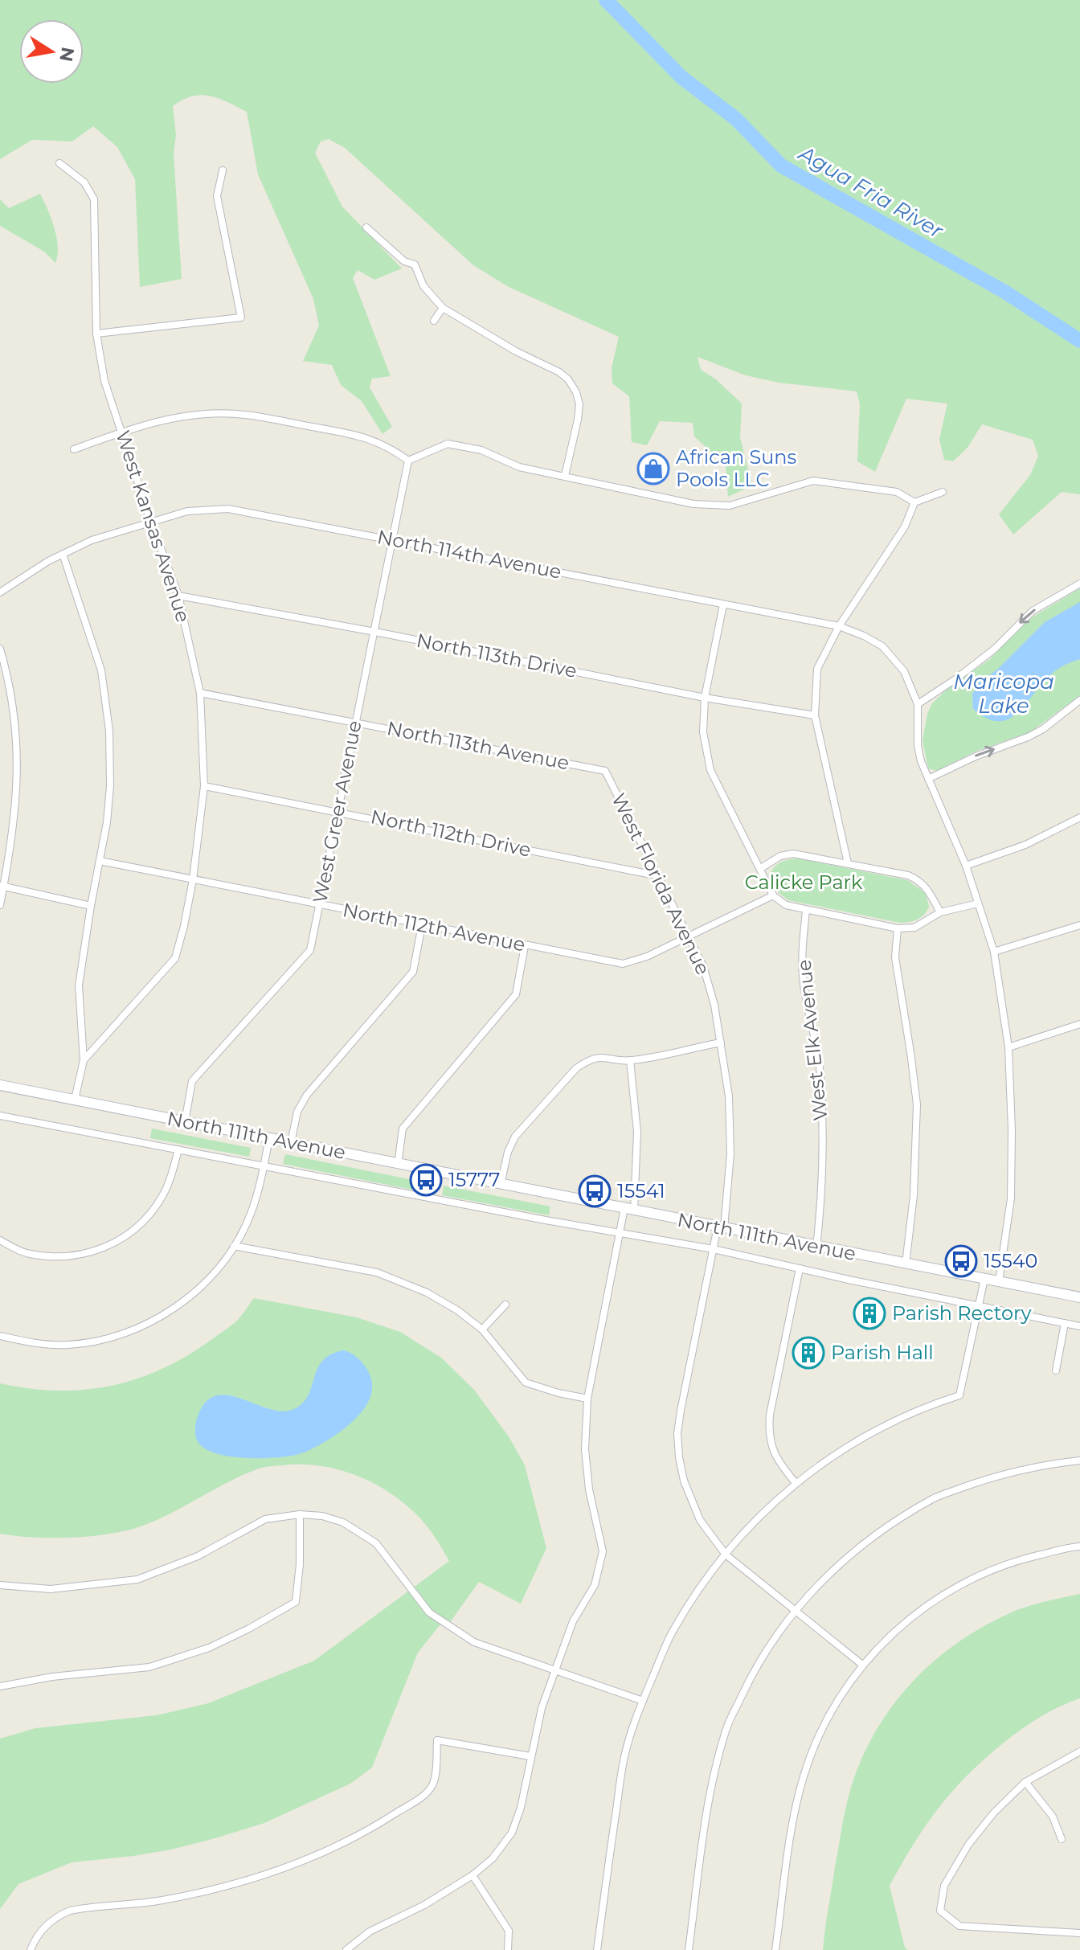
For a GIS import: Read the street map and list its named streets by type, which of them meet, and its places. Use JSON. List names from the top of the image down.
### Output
{
  "streets": {
    "street": [
      "West Kansas Avenue",
      "North 114th Avenue",
      "North 113th Drive",
      "North 113th Avenue",
      "West Greer Avenue",
      "North 112th Drive",
      "West Florida Avenue",
      "North 112th Avenue",
      "West Elk Avenue",
      "North 111th Avenue"
    ]
  },
  "crossings": [
    ["West Kansas Avenue", "North 114th Avenue"],
    ["West Kansas Avenue", "North 113th Drive"],
    ["West Kansas Avenue", "North 113th Avenue"],
    ["West Kansas Avenue", "North 112th Drive"],
    ["West Kansas Avenue", "North 112th Avenue"],
    ["West Kansas Avenue", "North 111th Avenue"],
    ["North 114th Avenue", "West Greer Avenue"],
    ["North 113th Drive", "West Greer Avenue"],
    ["North 113th Avenue", "West Greer Avenue"],
    ["North 113th Avenue", "West Florida Avenue"],
    ["West Greer Avenue", "North 112th Drive"],
    ["West Greer Avenue", "North 112th Avenue"],
    ["West Greer Avenue", "North 111th Avenue"],
    ["North 112th Drive", "West Florida Avenue"],
    ["West Florida Avenue", "North 112th Avenue"],
    ["West Florida Avenue", "North 111th Avenue"],
    ["West Elk Avenue", "North 111th Avenue"]
  ],
  "water": ["Agua Fria River", "Maricopa Lake"],
  "parks": ["Calicke Park"],
  "places": {
    "shop": ["African Suns Pools LLC"],
    "bus stop": ["15777", "15541", "15540"],
    "building": ["Parish Rectory", "Parish Hall"]
  },
  "north": "right"
}
